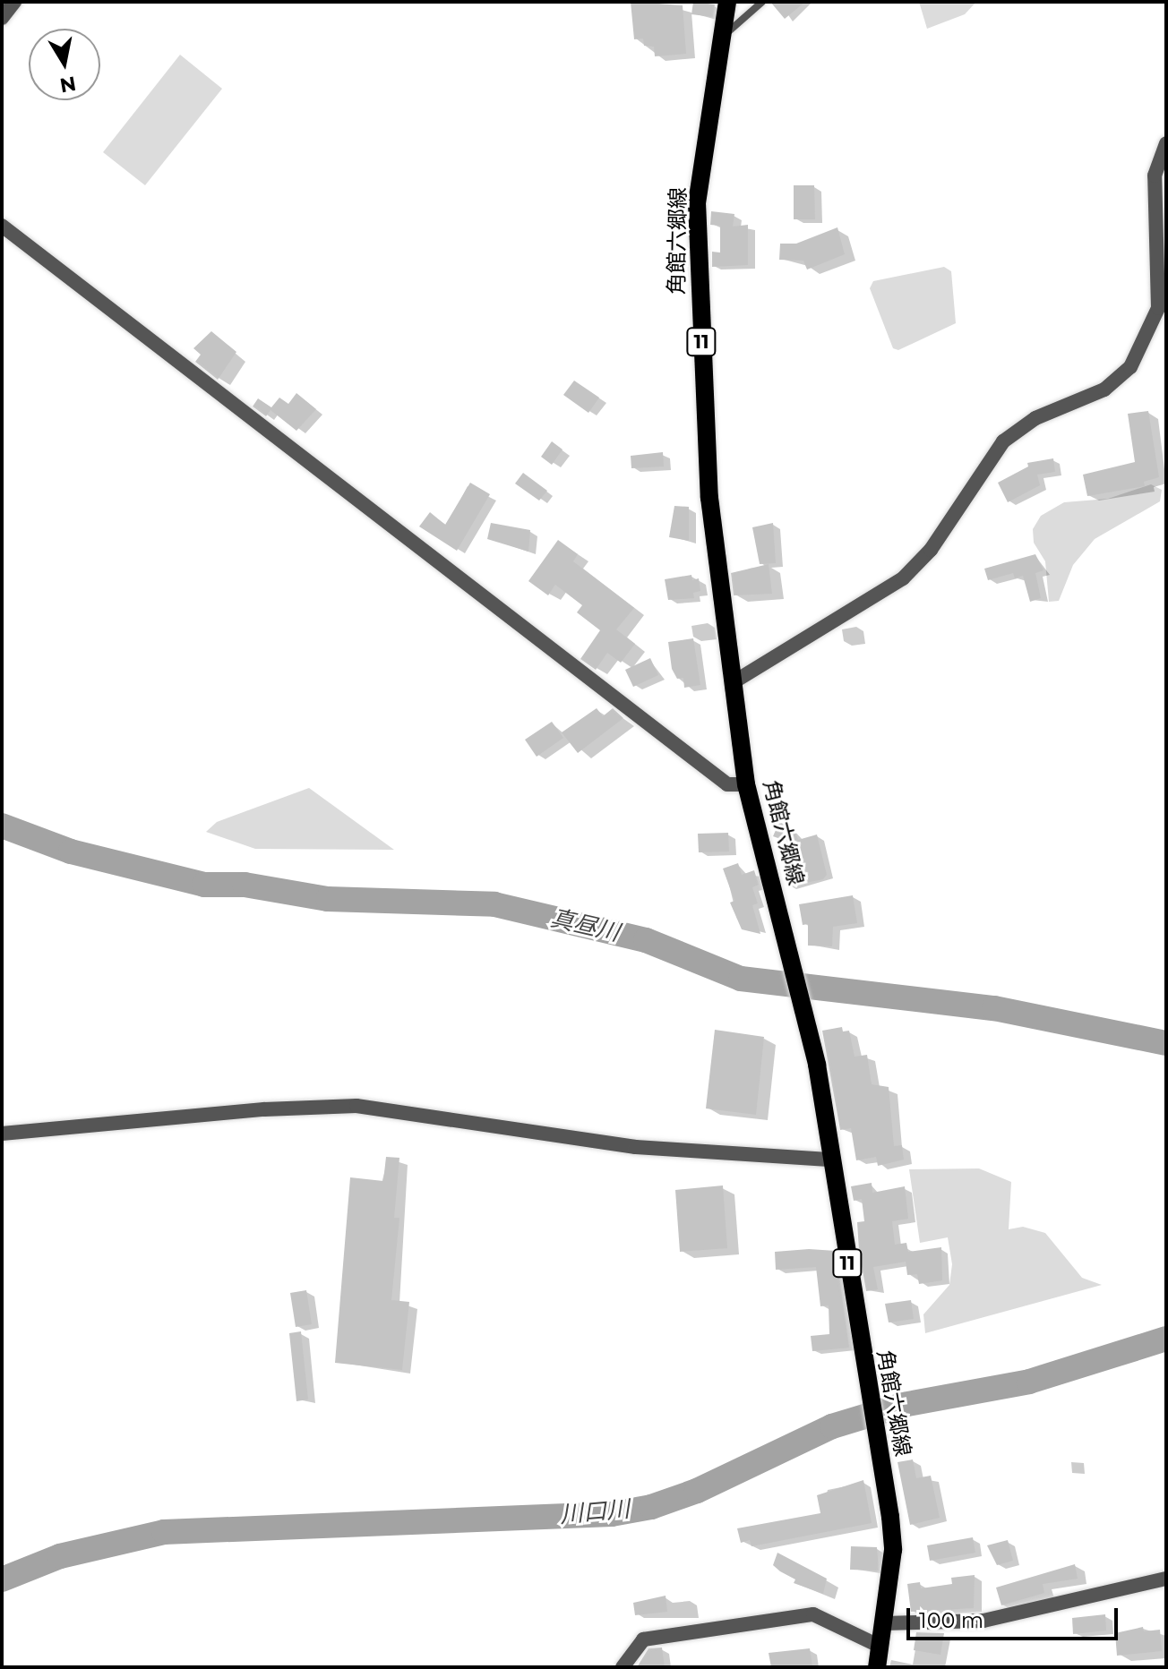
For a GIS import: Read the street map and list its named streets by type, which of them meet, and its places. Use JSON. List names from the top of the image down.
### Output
{
  "streets": {
    "main road": ["角館六郷線", "11"]
  },
  "water": ["真昼川", "川口川"],
  "scale_bar": "100 m",
  "north": "bottom"
}
